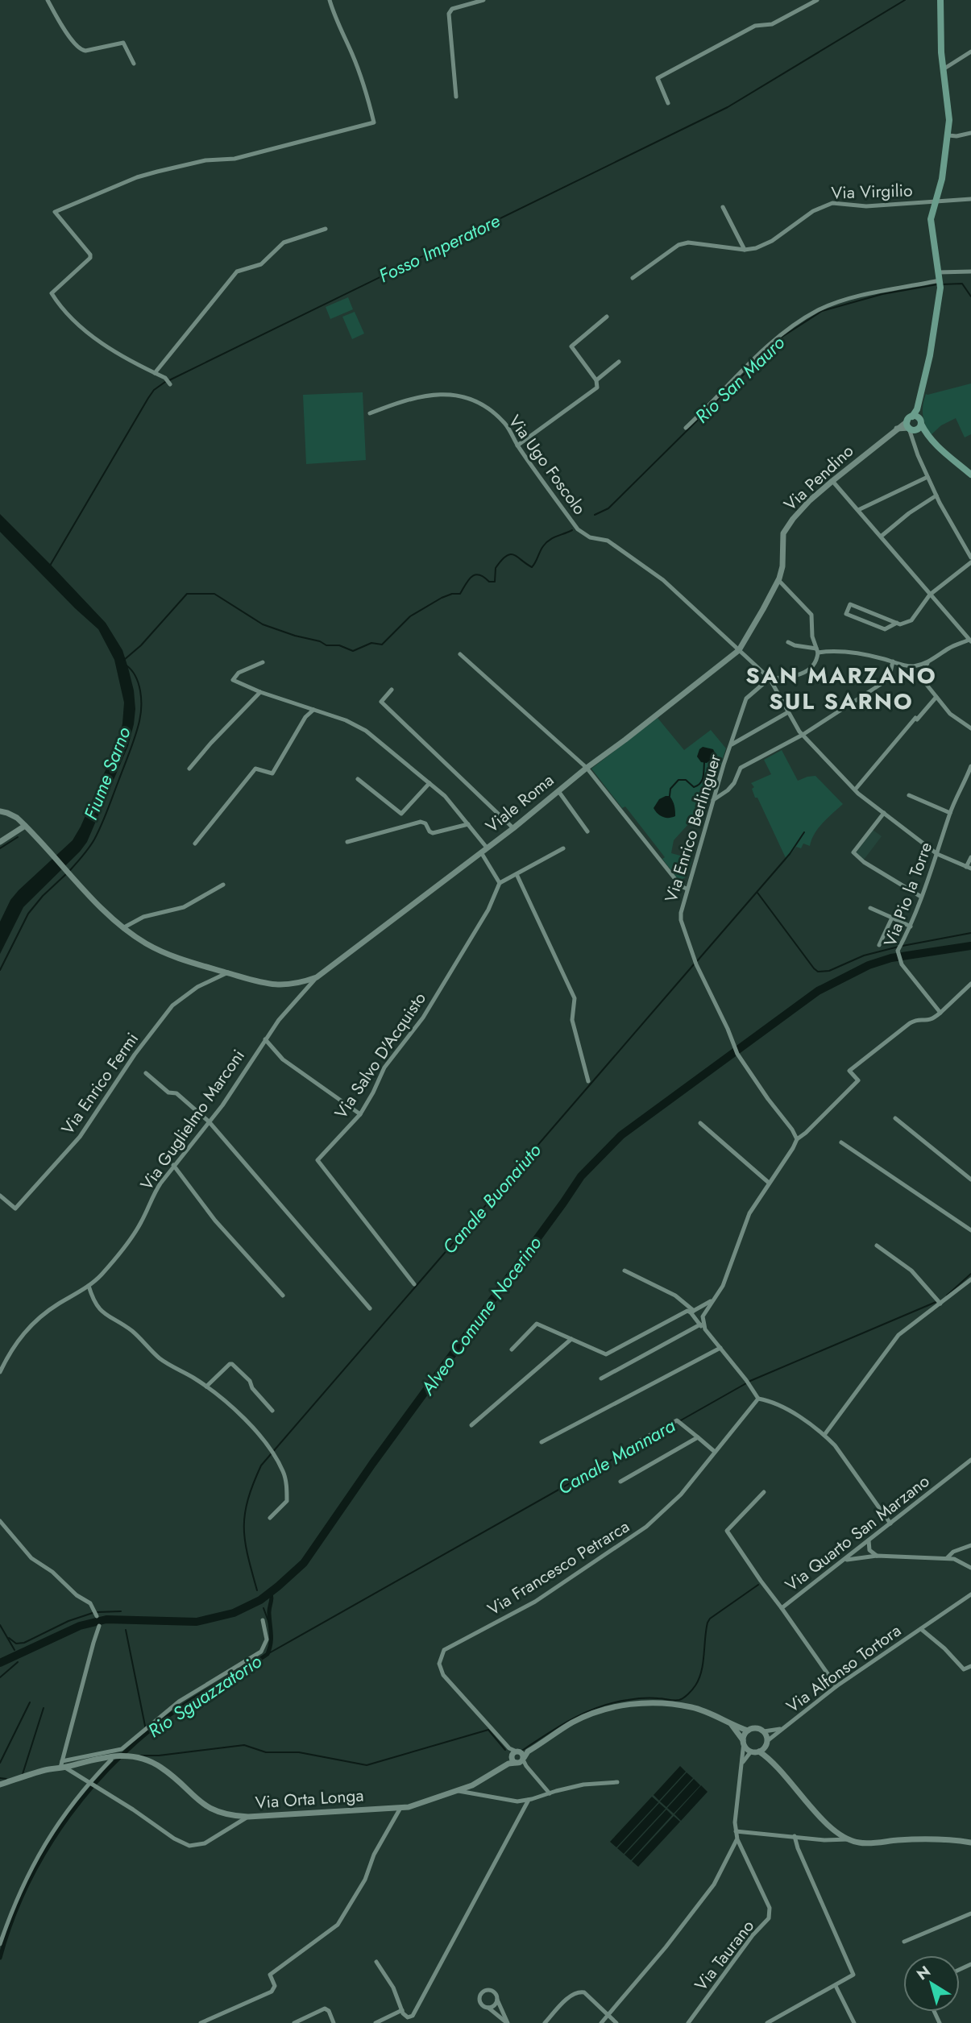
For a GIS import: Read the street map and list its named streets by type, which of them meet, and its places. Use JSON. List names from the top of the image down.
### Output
{
  "streets": {
    "street": [
      "Via Virgilio",
      "Via Ugo Foscolo",
      "Via Pendino",
      "Viale Roma",
      "Via Enrico Berlinguer",
      "Via Pio la Torre",
      "Via Salvo D'Acquisto",
      "Via Enrico Fermi",
      "Via Guglielmo Marconi",
      "Via Quarto San Marzano",
      "Via Francesco Petrarca",
      "Via Alfonso Tortora",
      "Via Orta Longa",
      "Via Taurano"
    ]
  },
  "crossings": [
    ["Via Ugo Foscolo", "Via Pendino"],
    ["Via Ugo Foscolo", "Viale Roma"],
    ["Via Ugo Foscolo", "Via Enrico Berlinguer"],
    ["Via Ugo Foscolo", "Via Pio la Torre"],
    ["Via Pendino", "Viale Roma"],
    ["Viale Roma", "Via Guglielmo Marconi"],
    ["Via Quarto San Marzano", "Via Alfonso Tortora"],
    ["Via Francesco Petrarca", "Via Orta Longa"],
    ["Via Alfonso Tortora", "Via Taurano"]
  ],
  "districts": ["SAN MARZANO SUL SARNO"],
  "water": [
    "Fosso Imperatore",
    "Rio San Mauro",
    "Fiume Sarno",
    "Canale Buonaiuto",
    "Alveo Comune Nocerino",
    "Canale Mannara",
    "Rio Sguazzatorio"
  ],
  "north": "top left"
}
